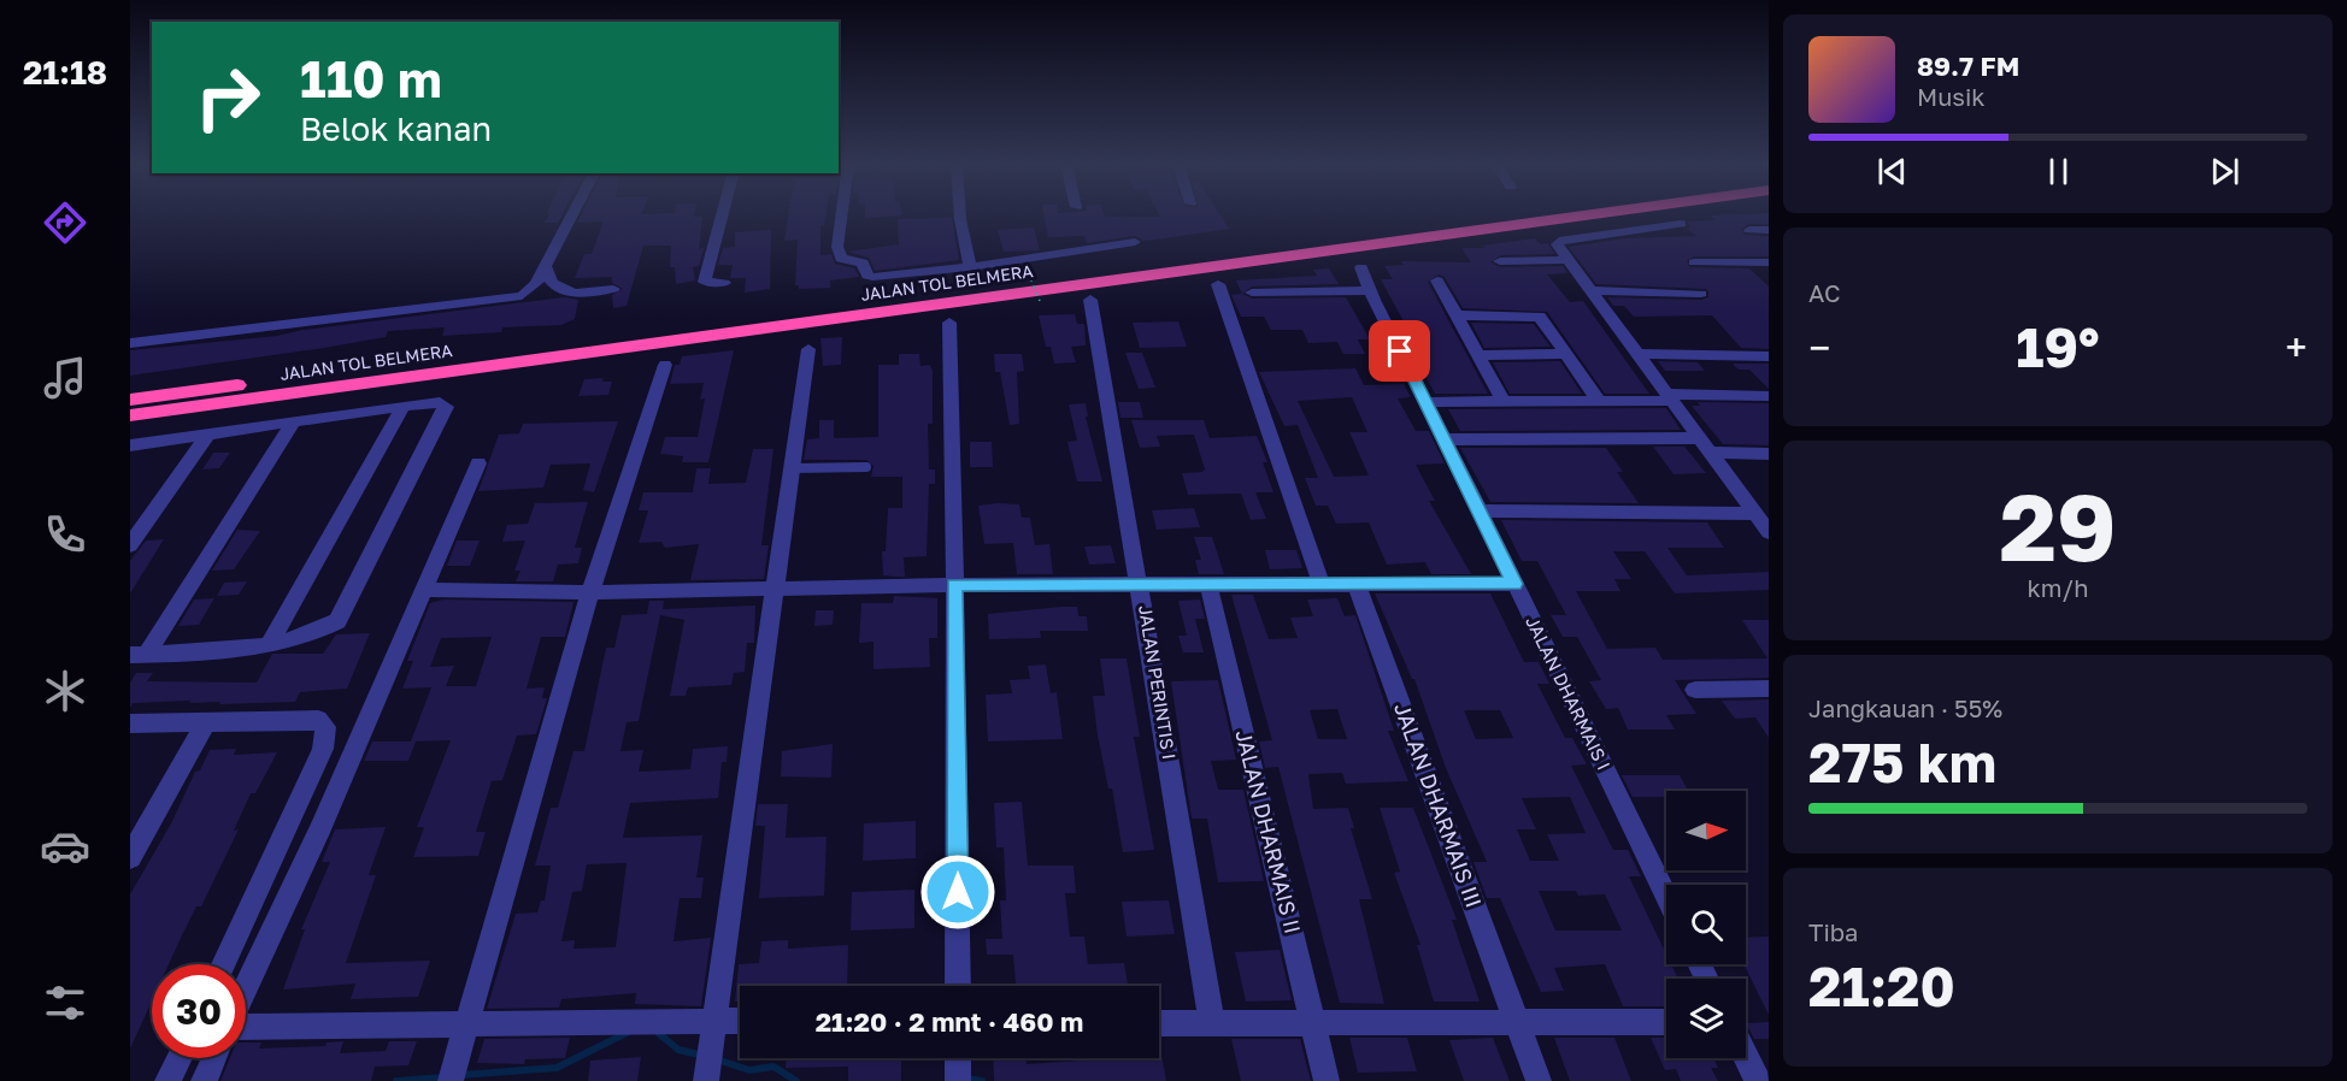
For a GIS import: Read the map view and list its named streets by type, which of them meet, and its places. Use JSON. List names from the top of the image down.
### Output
{
  "streets": {
    "highway": ["JALAN TOL BELMERA"],
    "street": [
      "JALAN PERINTIS I",
      "JALAN DHARMAIS I",
      "JALAN DHARMAIS III",
      "JALAN DHARMAIS II"
    ]
  },
  "north": "right",
  "page": {
    "tabs": "21:18",
    "turn": ["110 m", "Belok kanan"],
    "song": ["89.7 FM", "Musik"],
    "tile": [
      "AC",
      ["29", "km/h"],
      ["Jangkauan · 55%", "275 km"],
      ["Tiba", "21:20"]
    ],
    "heat": ["−", "19°", "+"],
    "limit": "30",
    "trip": "21:20 · 2 mnt · 460 m"
  }
}
